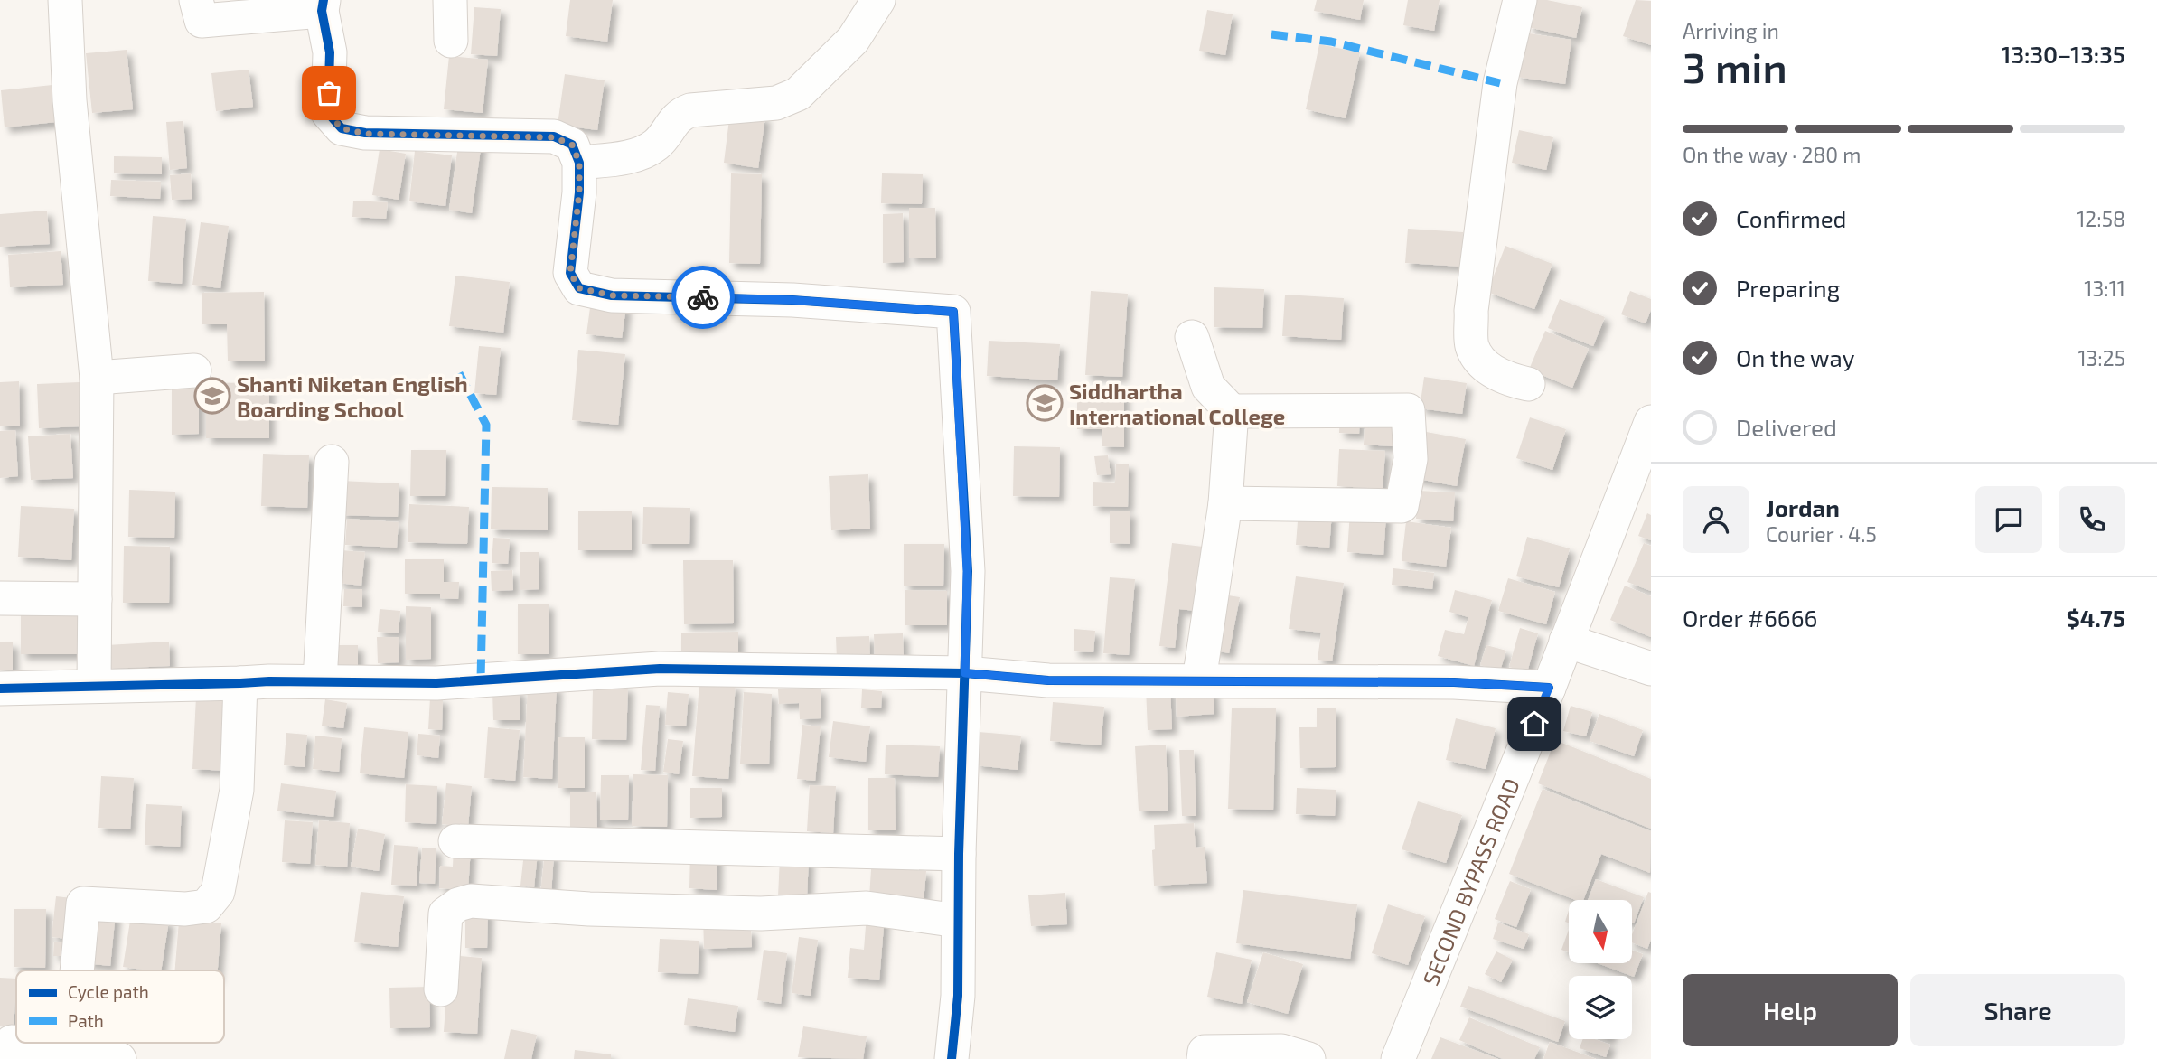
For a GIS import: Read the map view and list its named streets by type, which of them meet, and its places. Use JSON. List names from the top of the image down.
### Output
{
  "streets": {
    "street": ["SECOND BYPASS ROAD"]
  },
  "places": {
    "school or university": ["Shanti Niketan English Boarding School", "Siddhartha International College"]
  },
  "legend": ["Cycle path", "Path"],
  "north": "bottom",
  "page": {
    "heading": ["3 min", "Arriving in", "13:30–13:35"],
    "panel": [
      "Jordan",
      "Courier · 4.5",
      "Order #6666",
      "$4.75"
    ],
    "bar": "On the way · 280 m",
    "list": [
      ["Confirmed", "12:58"],
      ["Preparing", "13:11"],
      ["On the way", "13:25"],
      "Delivered"
    ],
    "buttons": ["Help", "Share"]
  }
}
